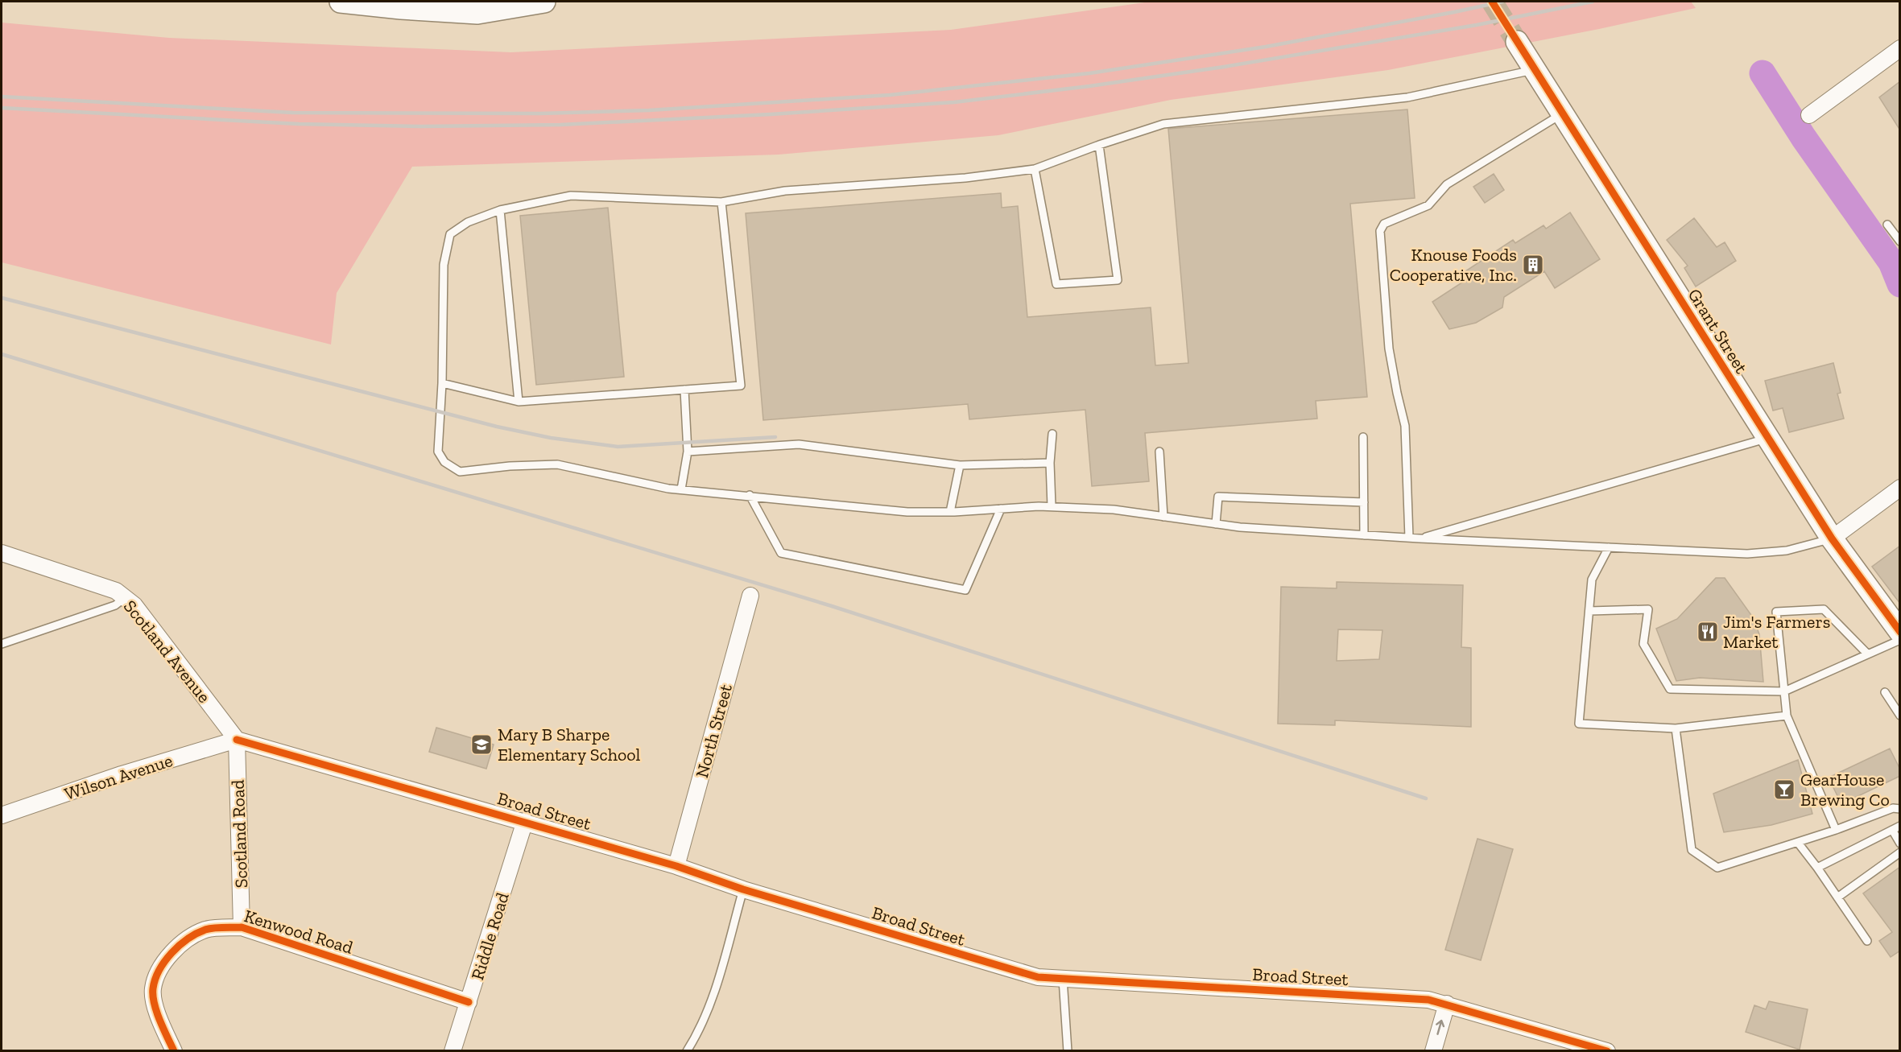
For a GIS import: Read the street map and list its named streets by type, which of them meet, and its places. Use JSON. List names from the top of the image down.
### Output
{
  "streets": {
    "street": [
      "Grant Street",
      "Scotland Avenue",
      "North Street",
      "Wilson Avenue",
      "Broad Street",
      "Scotland Road",
      "Kenwood Road",
      "Riddle Road"
    ]
  },
  "crossings": [
    ["Scotland Avenue", "Wilson Avenue"],
    ["Scotland Avenue", "Broad Street"],
    ["Scotland Avenue", "Scotland Road"],
    ["North Street", "Broad Street"],
    ["Wilson Avenue", "Broad Street"],
    ["Wilson Avenue", "Scotland Road"],
    ["Broad Street", "Scotland Road"],
    ["Broad Street", "Riddle Road"],
    ["Scotland Road", "Kenwood Road"],
    ["Kenwood Road", "Riddle Road"]
  ],
  "places": {
    "building": ["Knouse Foods Cooperative, Inc."],
    "restaurant": ["Jim's Farmers Market"],
    "school or university": ["Mary B Sharpe Elementary School"],
    "bar": ["GearHouse Brewing Co"]
  }
}
